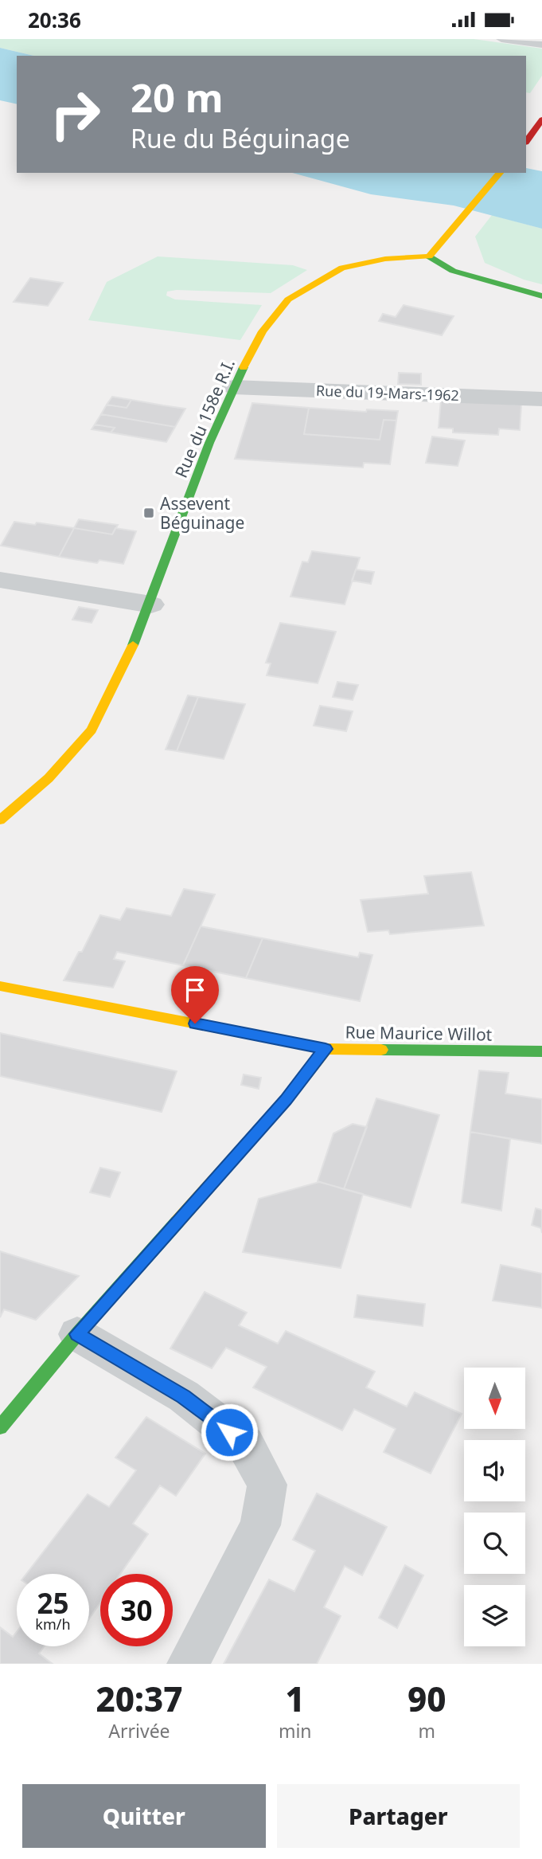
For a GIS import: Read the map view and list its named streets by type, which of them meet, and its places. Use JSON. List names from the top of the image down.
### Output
{
  "streets": {
    "street": ["Rue du 19-Mars-1962", "Rue du 158e R.I.", "Rue Maurice Willot"]
  },
  "crossings": [
    ["Rue du 19-Mars-1962", "Rue du 158e R.I."]
  ],
  "places": {
    "transit": ["Assevent Béguinage"]
  },
  "north": "bottom",
  "page": {
    "status": "20:36",
    "turn": ["20 m", "Rue du Béguinage"],
    "speed": "25 km/h",
    "limit": "30",
    "eta": [
      "20:37",
      "Arrivée",
      "1",
      "min",
      "90",
      "m"
    ],
    "buttons": ["Quitter", "Partager"]
  }
}
